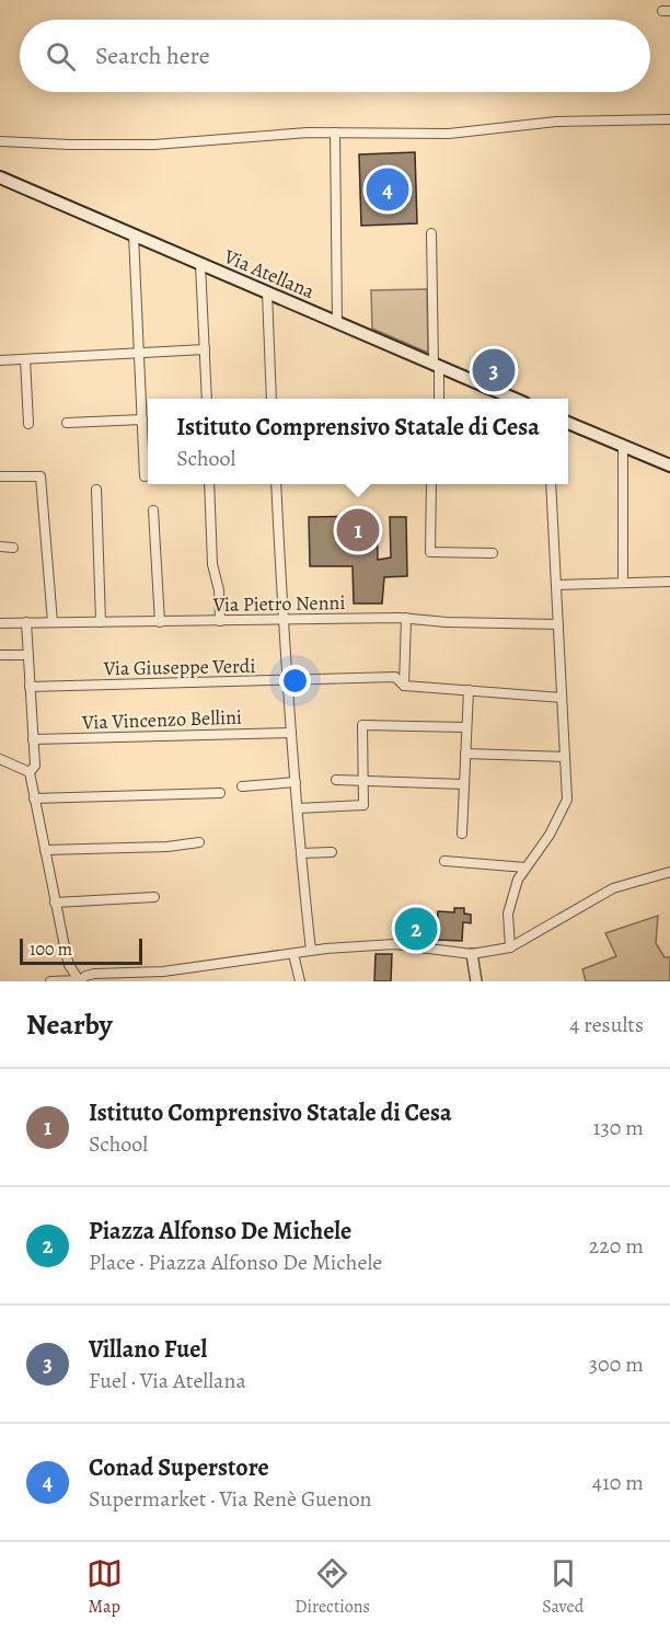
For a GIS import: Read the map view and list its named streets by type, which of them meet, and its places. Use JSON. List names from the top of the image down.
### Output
{
  "streets": {
    "main road": ["Via Atellana"],
    "street": ["Via Pietro Nenni", "Via Giuseppe Verdi", "Via Vincenzo Bellini"]
  },
  "scale_bar": "100 m",
  "page": {
    "search": "Search here",
    "pins": [
      "4",
      "3",
      "1",
      "2"
    ],
    "popup": ["Istituto Comprensivo Statale di Cesa", "School"],
    "scale": "100 m",
    "heading": ["Nearby", "4 results"],
    "list": [
      {
        "mark": "1",
        "name": "Istituto Comprensivo Statale di Cesa",
        "note": "School",
        "value": "130 m"
      },
      {
        "mark": "2",
        "name": "Piazza Alfonso De Michele",
        "note": "Place · Piazza Alfonso De Michele",
        "value": "220 m"
      },
      {
        "mark": "3",
        "name": "Villano Fuel",
        "note": "Fuel · Via Atellana",
        "value": "300 m"
      },
      {
        "mark": "4",
        "name": "Conad Superstore",
        "note": "Supermarket · Via Renè Guenon",
        "value": "410 m"
      }
    ],
    "nav": ["Map", "Directions", "Saved"]
  }
}
